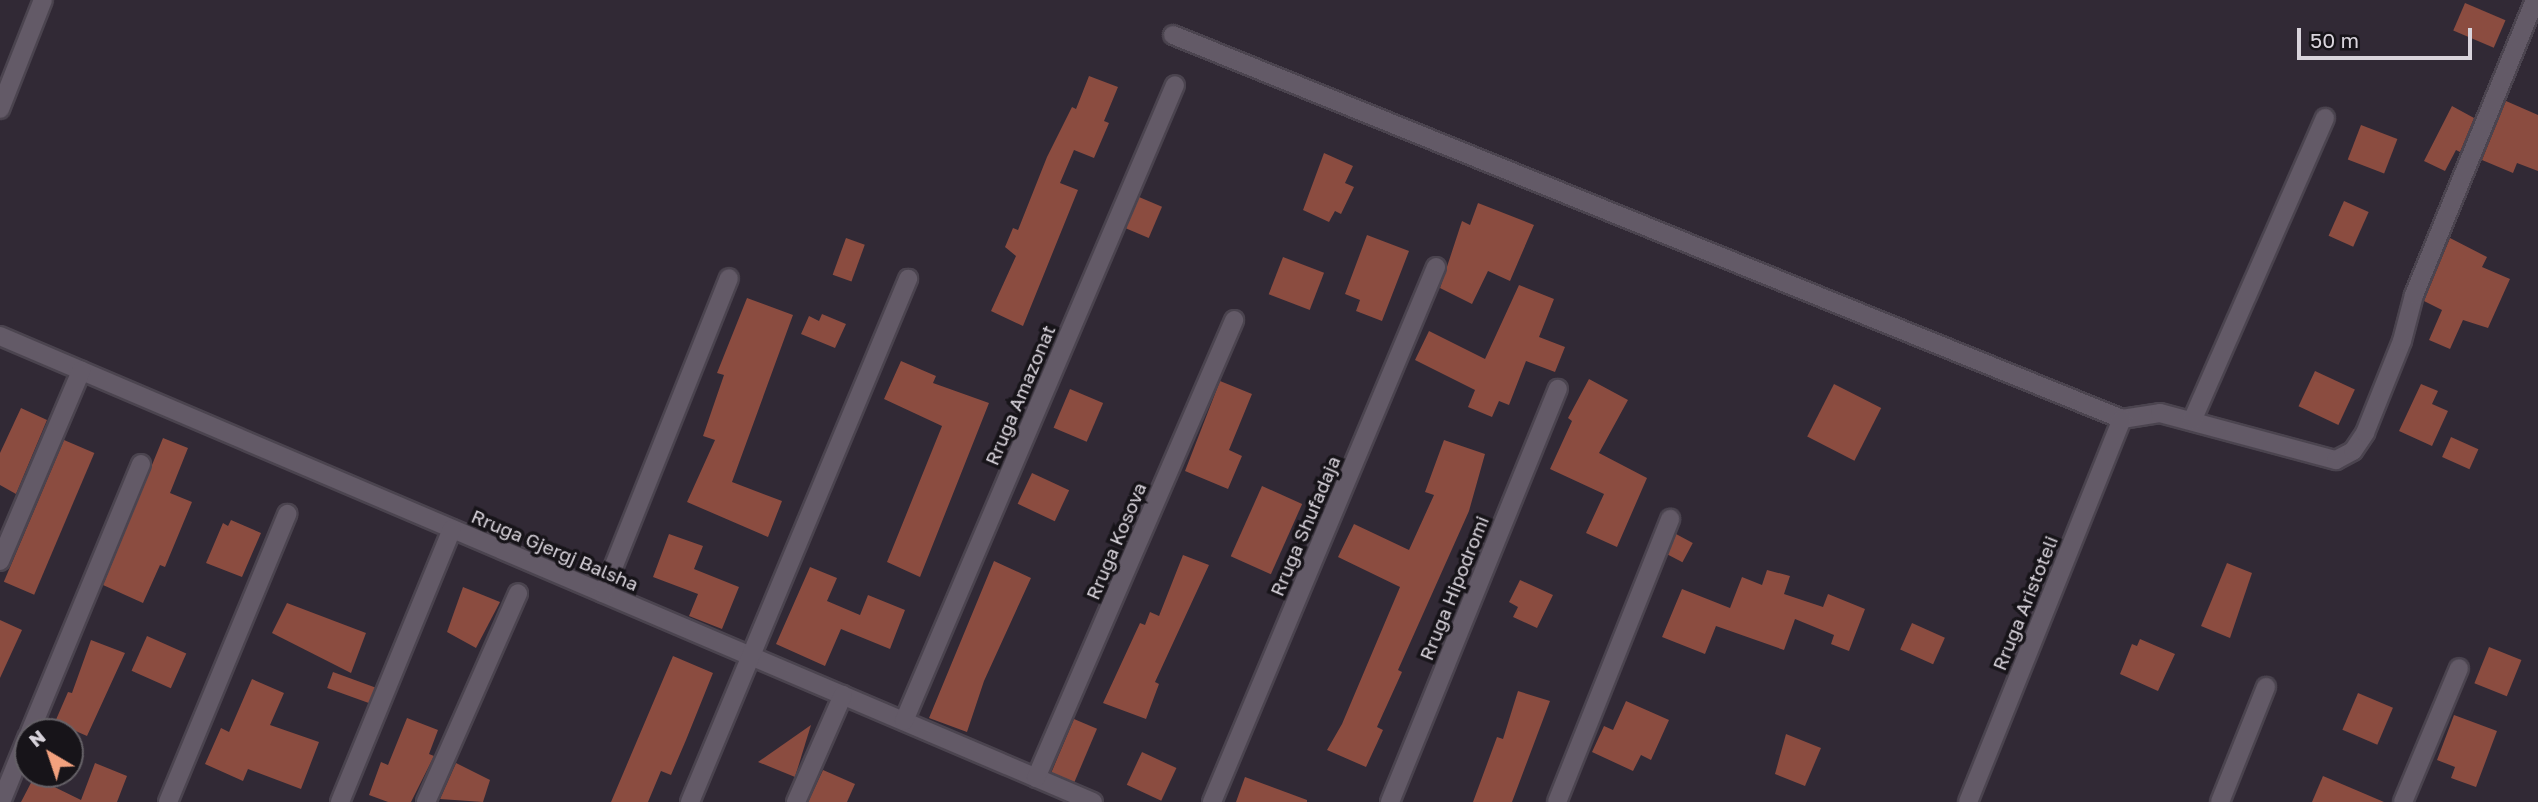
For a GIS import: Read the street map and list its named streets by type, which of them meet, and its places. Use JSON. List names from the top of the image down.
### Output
{
  "streets": {
    "street": [
      "Rruga Amazonat",
      "Rruga Shufadaja",
      "Rruga Kosova",
      "Rruga Gjergj Balsha",
      "Rruga Hipodromi",
      "Rruga Aristoteli"
    ]
  },
  "crossings": [
    ["Rruga Amazonat", "Rruga Gjergj Balsha"],
    ["Rruga Kosova", "Rruga Gjergj Balsha"]
  ],
  "scale_bar": "50 m",
  "north": "top left"
}
